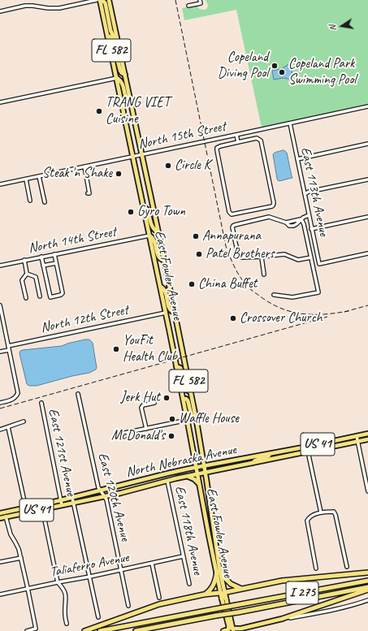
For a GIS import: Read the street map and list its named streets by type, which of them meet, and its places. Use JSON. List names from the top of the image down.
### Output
{
  "streets": {
    "highway": ["I 275"],
    "main road": [
      "FL 582",
      "East Fowler Avenue",
      "US 41",
      "North Nebraska Avenue"
    ],
    "street": [
      "North 15th Street",
      "East 113th Avenue",
      "North 14th Street",
      "North 12th Street",
      "East 121st Avenue",
      "East 120th Avenue",
      "East 118th Avenue",
      "Taliaferro Avenue"
    ]
  },
  "crossings": [
    ["North 15th Street", "East 113th Avenue"],
    ["North 15th Street", "East Fowler Avenue"],
    ["North 14th Street", "East Fowler Avenue"],
    ["East Fowler Avenue", "North 12th Street"],
    ["East Fowler Avenue", "North Nebraska Avenue"],
    ["East 121st Avenue", "North Nebraska Avenue"],
    ["East 121st Avenue", "Taliaferro Avenue"],
    ["North Nebraska Avenue", "East 120th Avenue"],
    ["North Nebraska Avenue", "East 118th Avenue"],
    ["East 120th Avenue", "Taliaferro Avenue"],
    ["East 118th Avenue", "Taliaferro Avenue"]
  ],
  "places": [
    "Copeland Diving Pool",
    "Copeland Park Swimming Pool",
    "TRANG VIET Cuisine",
    "Circle K",
    "Steak 'n Shake",
    "Gyro Town",
    "Annapurana",
    "Patel Brothers",
    "China Buffet",
    "Crossover Church",
    "YouFit Health Club",
    "Jerk Hut",
    "Waffle House",
    "McDonald's"
  ],
  "north": "left"
}
